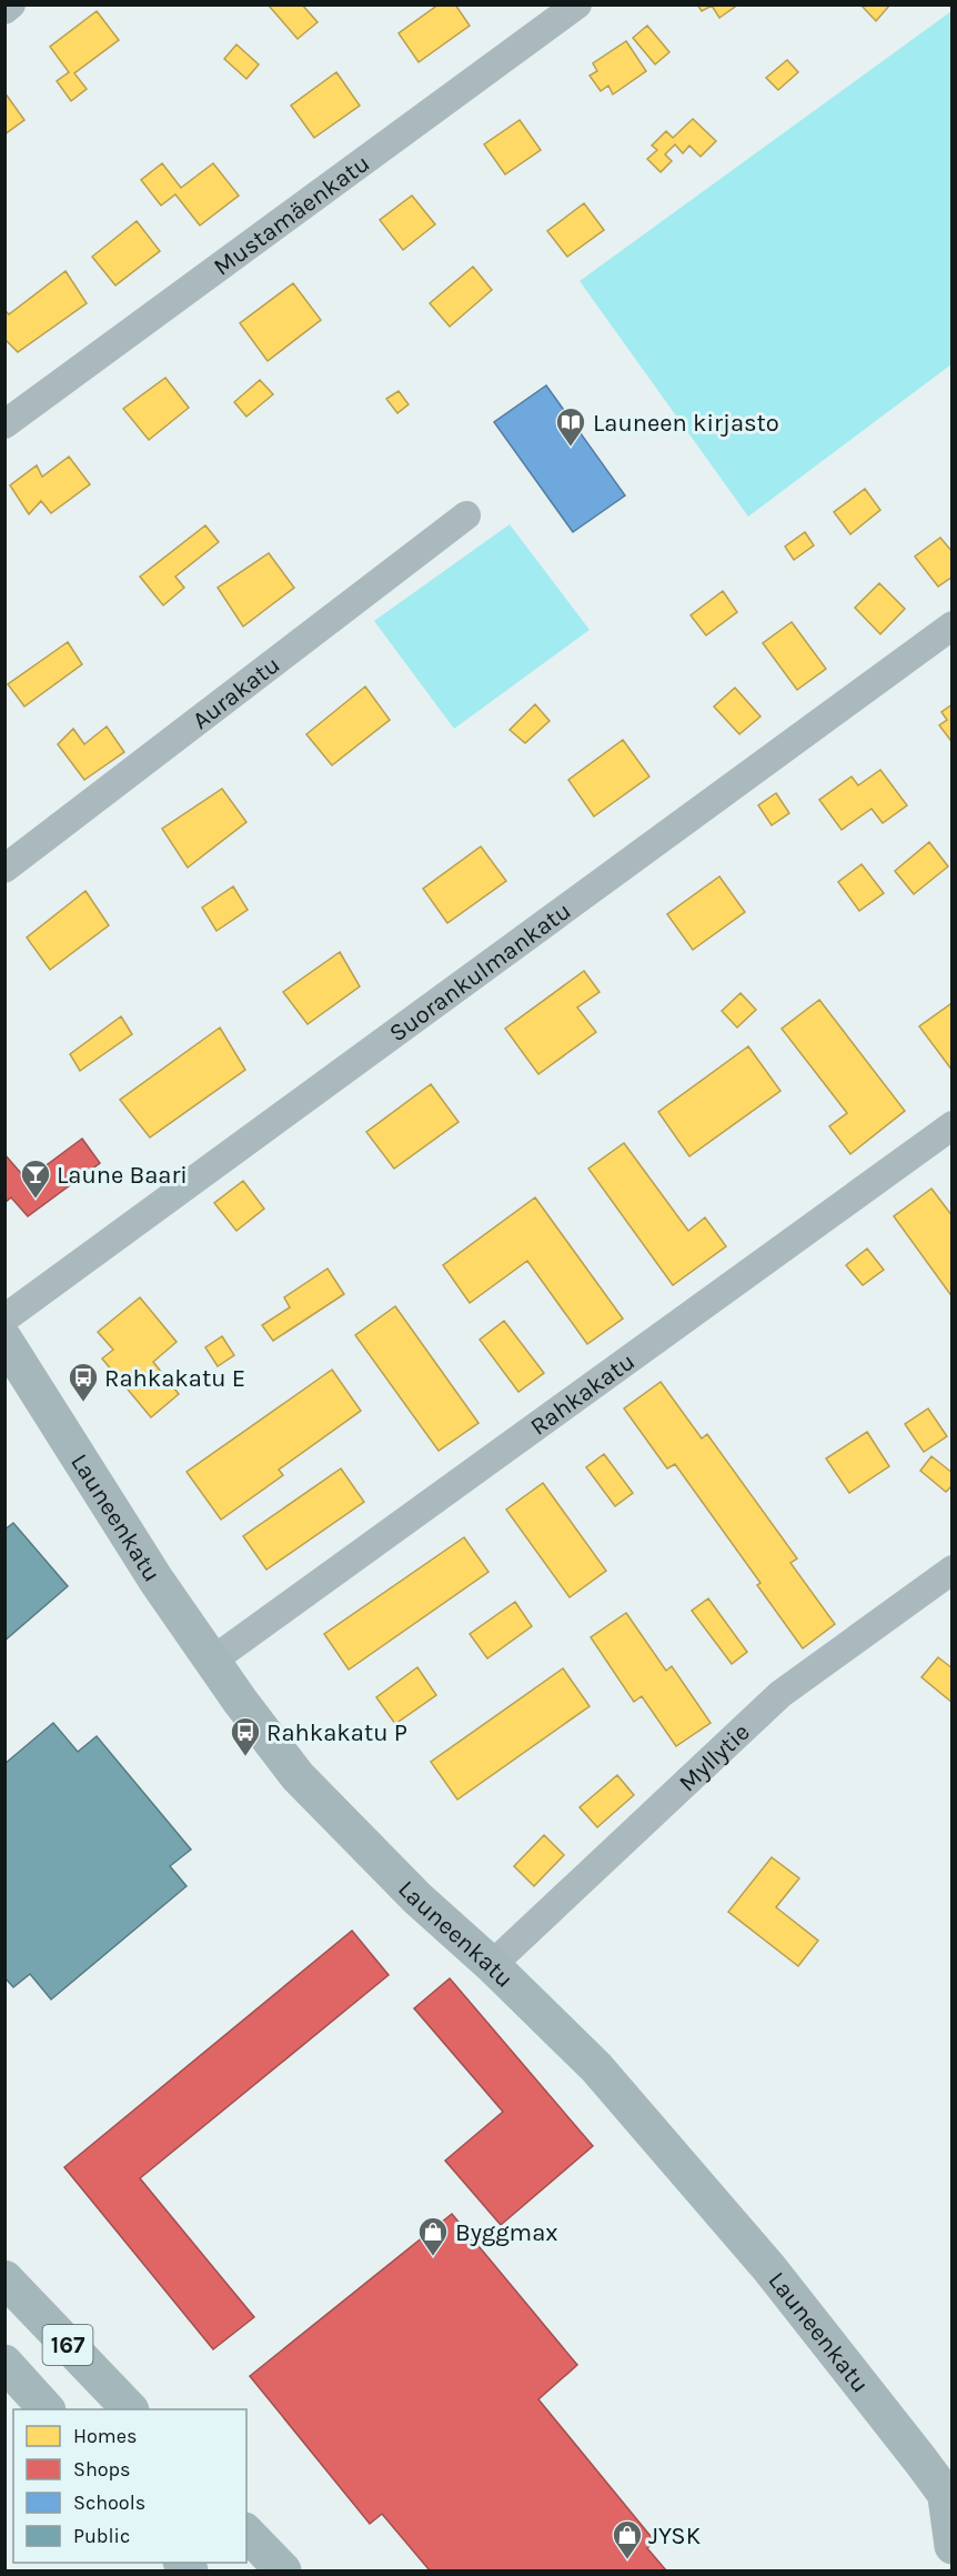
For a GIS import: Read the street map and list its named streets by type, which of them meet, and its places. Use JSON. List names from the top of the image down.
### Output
{
  "streets": {
    "main road": ["167"],
    "street": [
      "Mustamäenkatu",
      "Aurakatu",
      "Suorankulmankatu",
      "Rahkakatu",
      "Launeenkatu",
      "Myllytie"
    ]
  },
  "crossings": [
    ["Rahkakatu", "Launeenkatu"],
    ["Launeenkatu", "Myllytie"]
  ],
  "places": {
    "library": ["Launeen kirjasto"],
    "bar": ["Laune Baari"],
    "bus stop": ["Rahkakatu E", "Rahkakatu P"],
    "shop": ["Byggmax", "JYSK"]
  },
  "legend": [
    "Homes",
    "Shops",
    "Schools",
    "Public"
  ]
}
